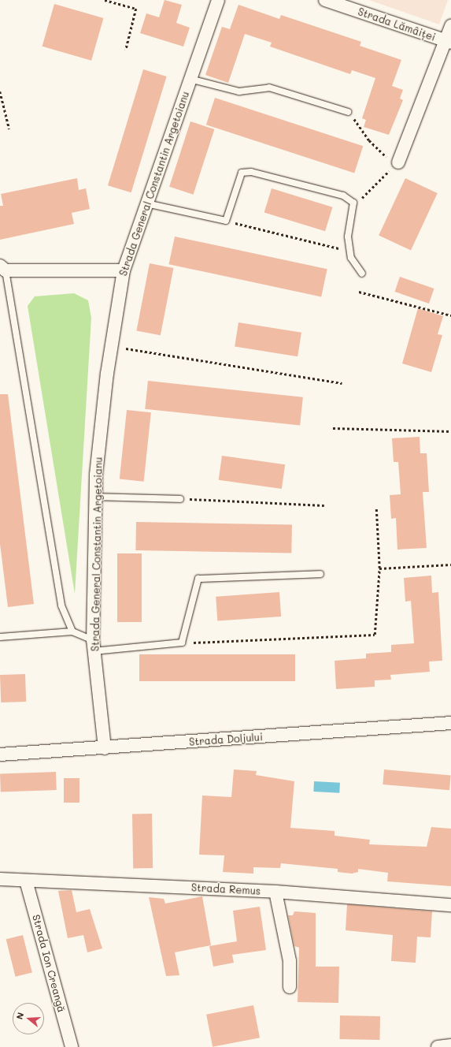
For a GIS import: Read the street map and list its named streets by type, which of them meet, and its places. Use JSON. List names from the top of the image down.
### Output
{
  "streets": {
    "street": [
      "Strada Lămâiței",
      "Strada General Constantin Argetoianu",
      "Strada Doljului",
      "Strada Remus",
      "Strada Ion Creangă"
    ]
  },
  "crossings": [
    ["Strada General Constantin Argetoianu", "Strada Doljului"],
    ["Strada Remus", "Strada Ion Creangă"]
  ],
  "north": "left"
}
